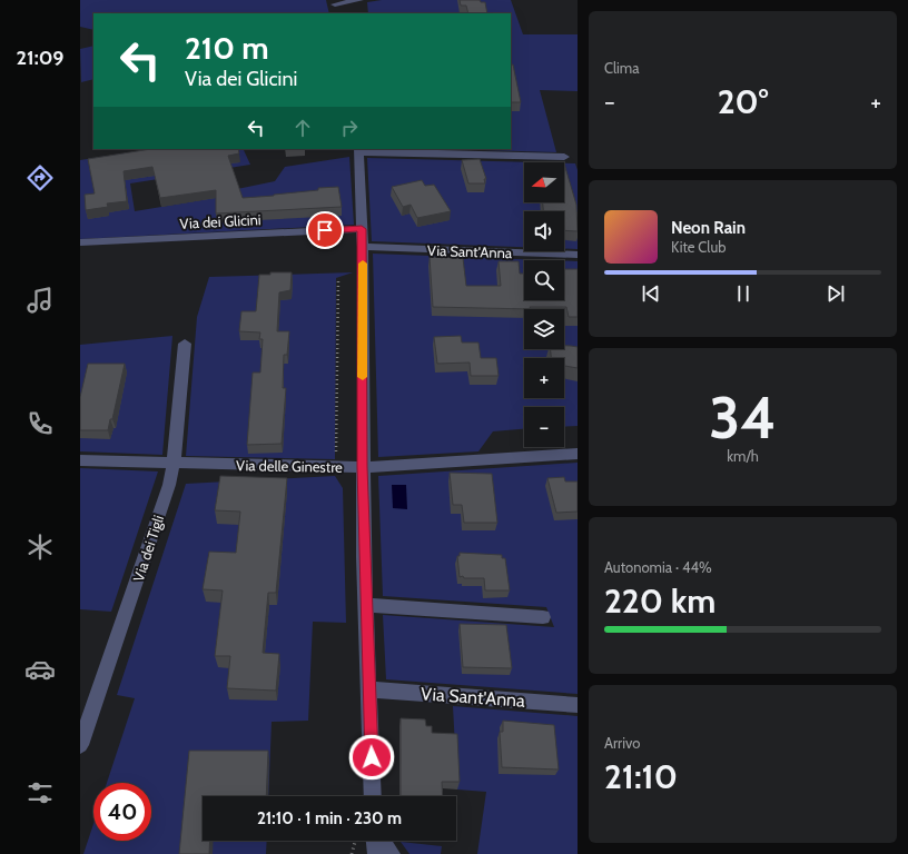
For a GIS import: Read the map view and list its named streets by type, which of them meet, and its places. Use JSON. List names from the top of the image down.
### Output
{
  "streets": {
    "street": [
      "Via dei Glicini",
      "Via Sant'Anna",
      "Via delle Ginestre",
      "Via dei Tigli"
    ]
  },
  "crossings": [
    ["Via delle Ginestre", "Via dei Tigli"]
  ],
  "north": "left",
  "page": {
    "tabs": "21:09",
    "tile": [
      "Clima",
      ["34", "km/h"],
      ["Autonomia · 44%", "220 km"],
      ["Arrivo", "21:10"]
    ],
    "turn": ["210 m", "Via dei Glicini"],
    "heat": ["−", "20°", "+"],
    "map_buttons": ["+", "−"],
    "song": ["Neon Rain", "Kite Club"],
    "limit": "40",
    "trip": "21:10 · 1 min · 230 m"
  }
}
